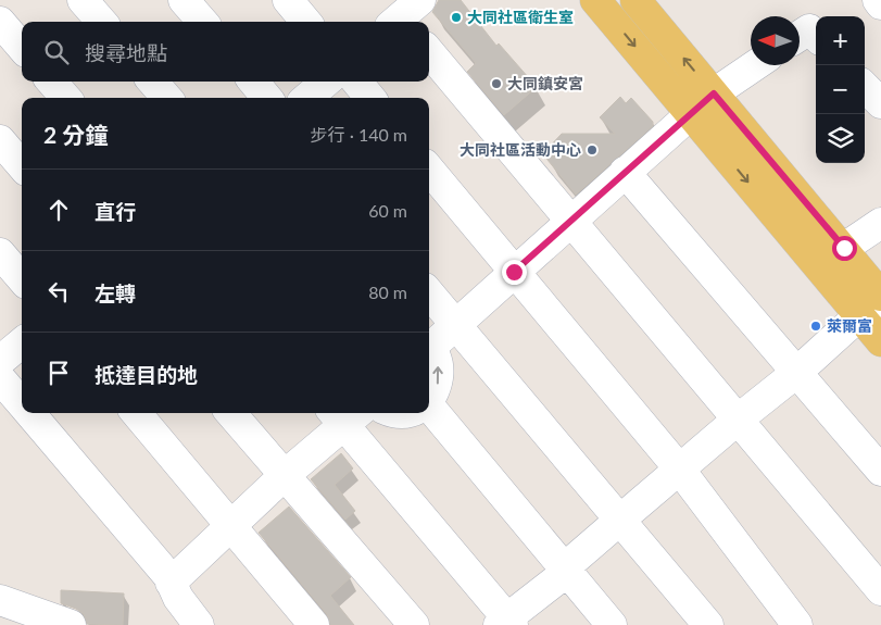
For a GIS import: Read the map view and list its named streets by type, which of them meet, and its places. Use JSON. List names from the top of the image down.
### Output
{
  "places": [
    "大同社區衛生室",
    "大同鎮安宮",
    "大同社區活動中心",
    "萊爾富"
  ],
  "north": "left",
  "page": {
    "map_buttons": ["+", "−"],
    "search": "搜尋地點",
    "heading": ["2 分鐘", "步行 · 140 m"],
    "list": [
      ["直行", "60 m"],
      ["左轉", "80 m"],
      "抵達目的地"
    ]
  }
}
